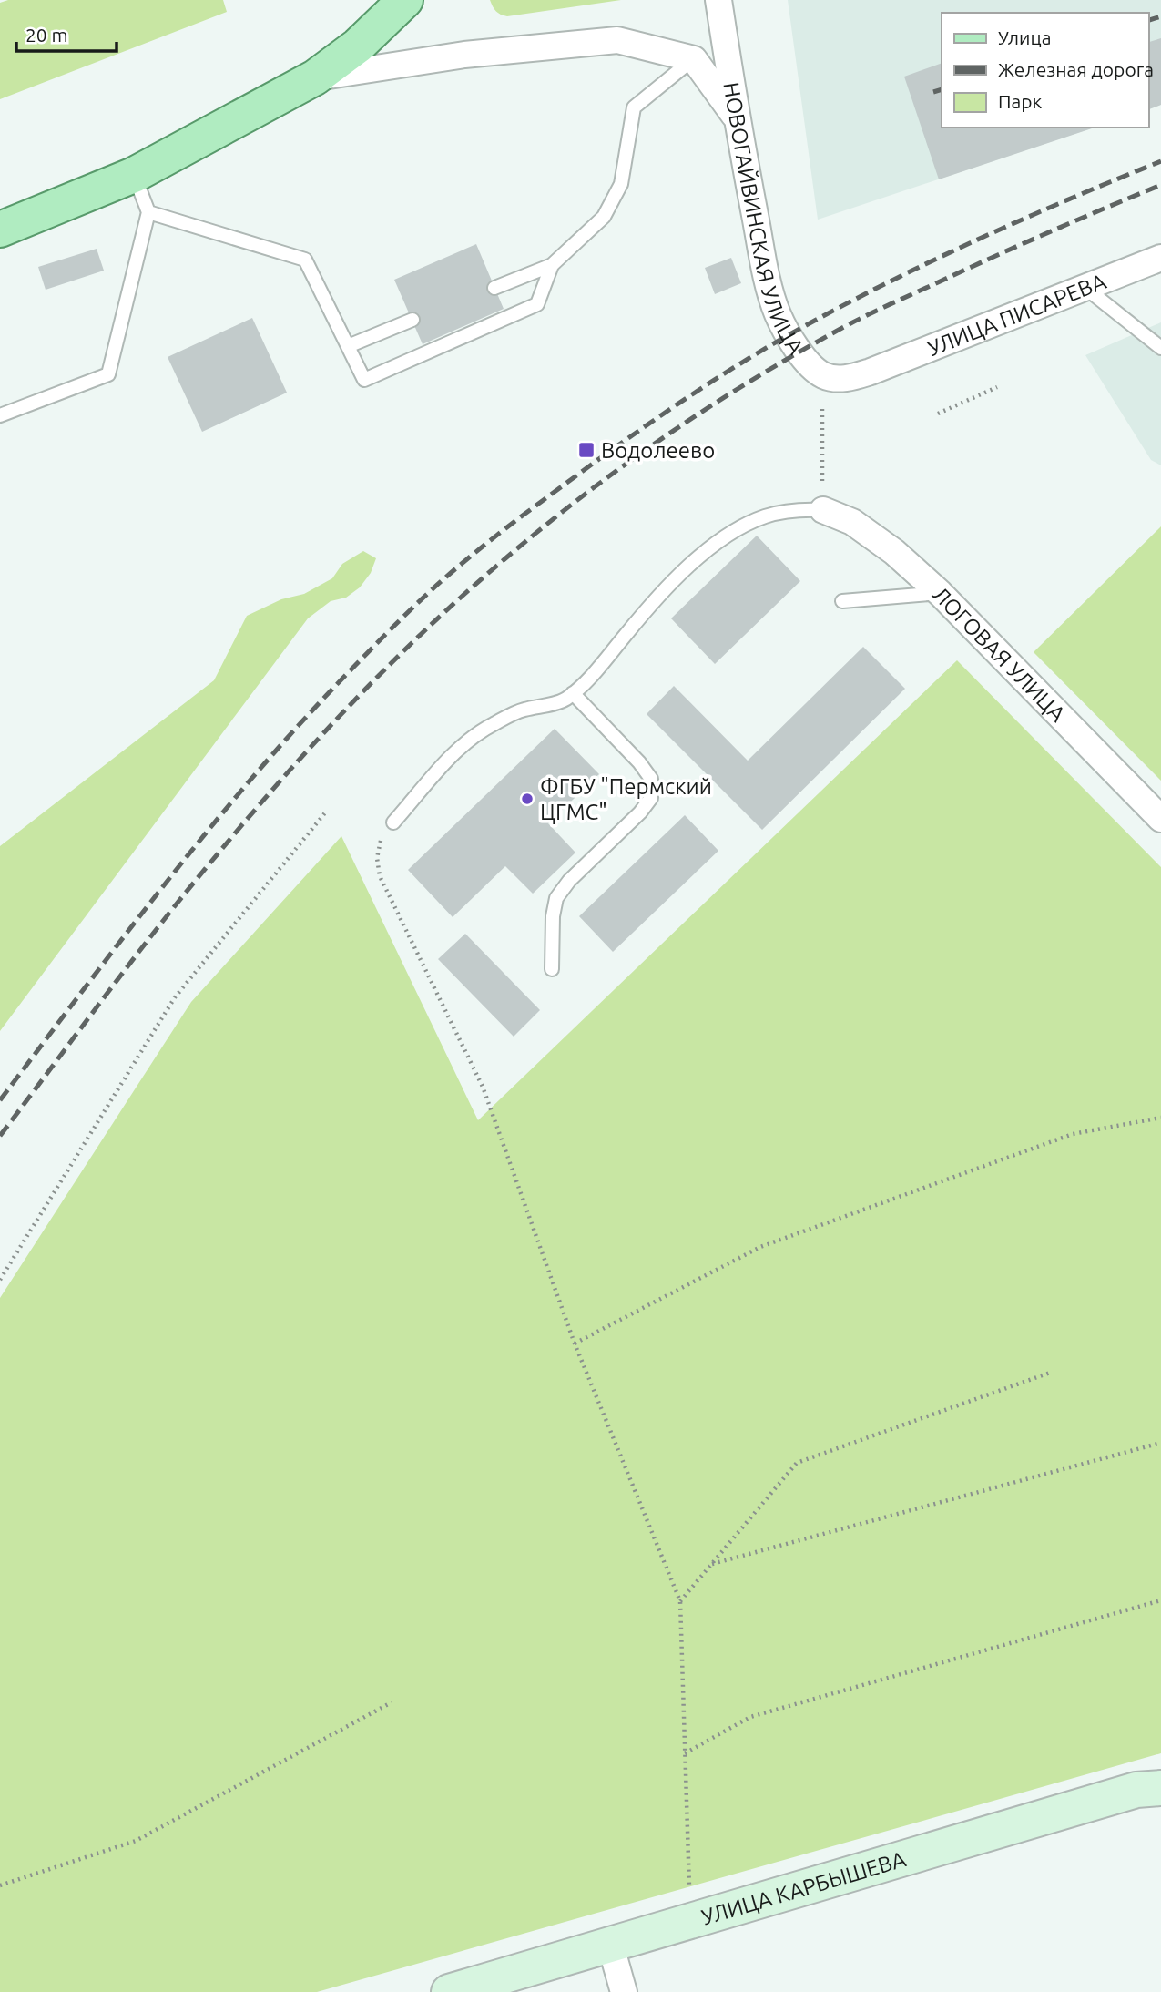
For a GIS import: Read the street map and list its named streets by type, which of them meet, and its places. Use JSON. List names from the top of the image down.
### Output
{
  "streets": {
    "street": [
      "НОВОГАЙВИНСКАЯ УЛИЦА",
      "УЛИЦА ПИСАРЕВА",
      "ЛОГОВАЯ УЛИЦА",
      "УЛИЦА КАРБЫШЕВА"
    ]
  },
  "crossings": [
    ["НОВОГАЙВИНСКАЯ УЛИЦА", "УЛИЦА ПИСАРЕВА"]
  ],
  "places": {
    "transit": ["Водолеево"],
    "other": ["ФГБУ \"Пермский ЦГМС\""]
  },
  "legend": ["Улица", "Железная дорога", "Парк"],
  "scale_bar": "20 m"
}
